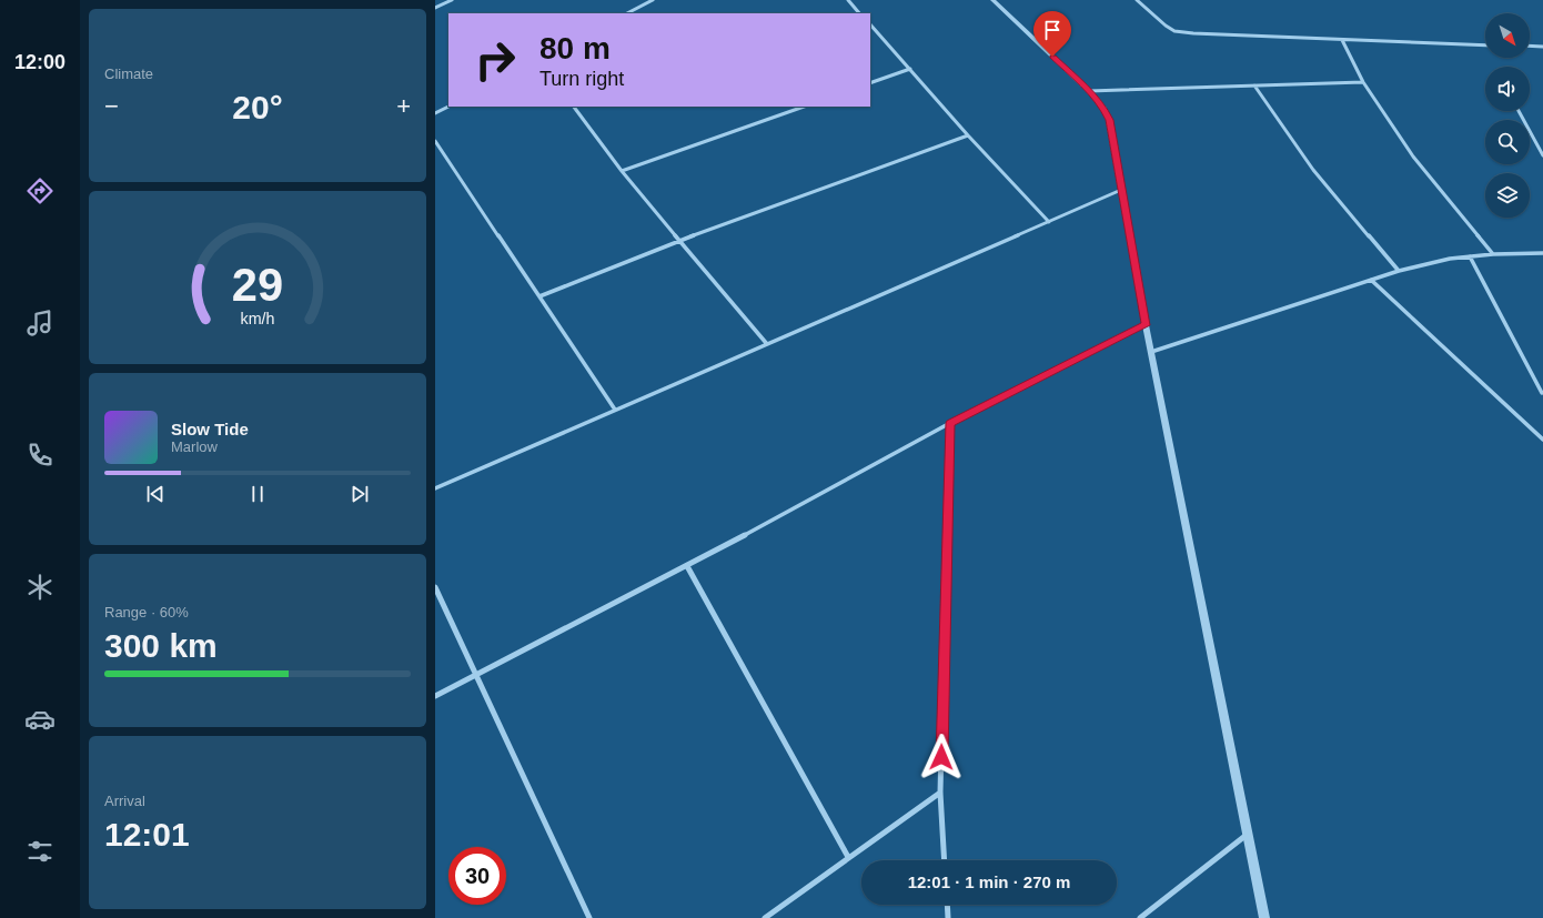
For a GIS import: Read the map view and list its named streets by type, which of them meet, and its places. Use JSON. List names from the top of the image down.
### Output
{
  "north": "bottom right",
  "page": {
    "tabs": "12:00",
    "tile": [
      "Climate",
      ["Range · 60%", "300 km"],
      ["Arrival", "12:01"]
    ],
    "turn": ["80 m", "Turn right"],
    "heat": ["−", "20°", "+"],
    "song": ["Slow Tide", "Marlow"],
    "limit": "30",
    "trip": "12:01 · 1 min · 270 m",
    "gauge": ["29", "km/h"]
  }
}
